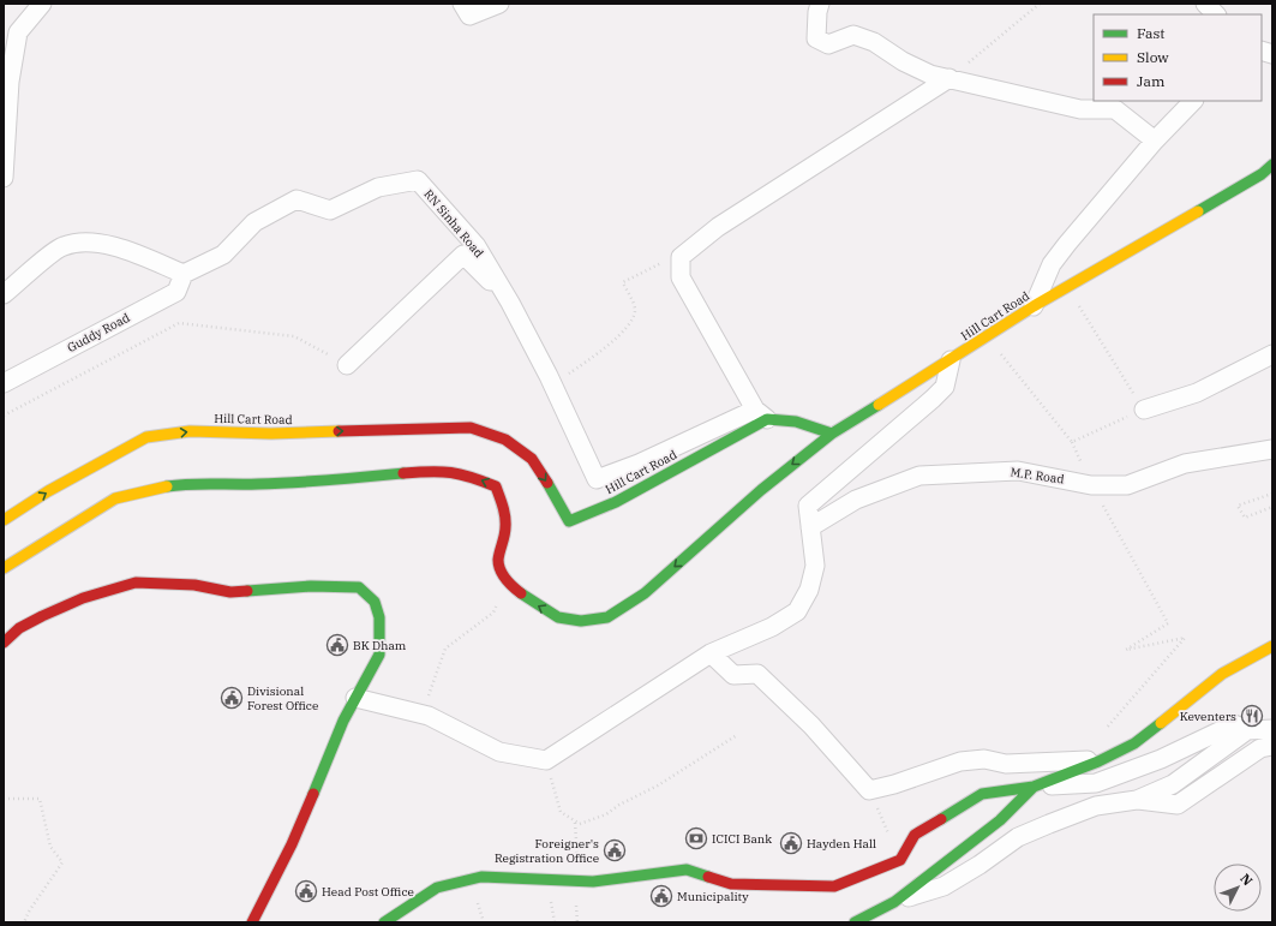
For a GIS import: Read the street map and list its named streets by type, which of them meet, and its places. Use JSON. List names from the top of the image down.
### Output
{
  "streets": {
    "main road": ["Hill Cart Road"],
    "street": ["RN Sinha Road", "Guddy Road", "M.P. Road"]
  },
  "crossings": [
    ["RN Sinha Road", "Hill Cart Road"],
    ["RN Sinha Road", "Guddy Road"]
  ],
  "places": {
    "public building": [
      "BK Dham",
      "Divisional Forest Office",
      "Hayden Hall",
      "Foreigner's Registration Office",
      "Head Post Office",
      "Municipality"
    ],
    "restaurant": ["Keventers"],
    "bank": ["ICICI Bank"]
  },
  "legend": ["Fast", "Slow", "Jam"],
  "north": "top right"
}
